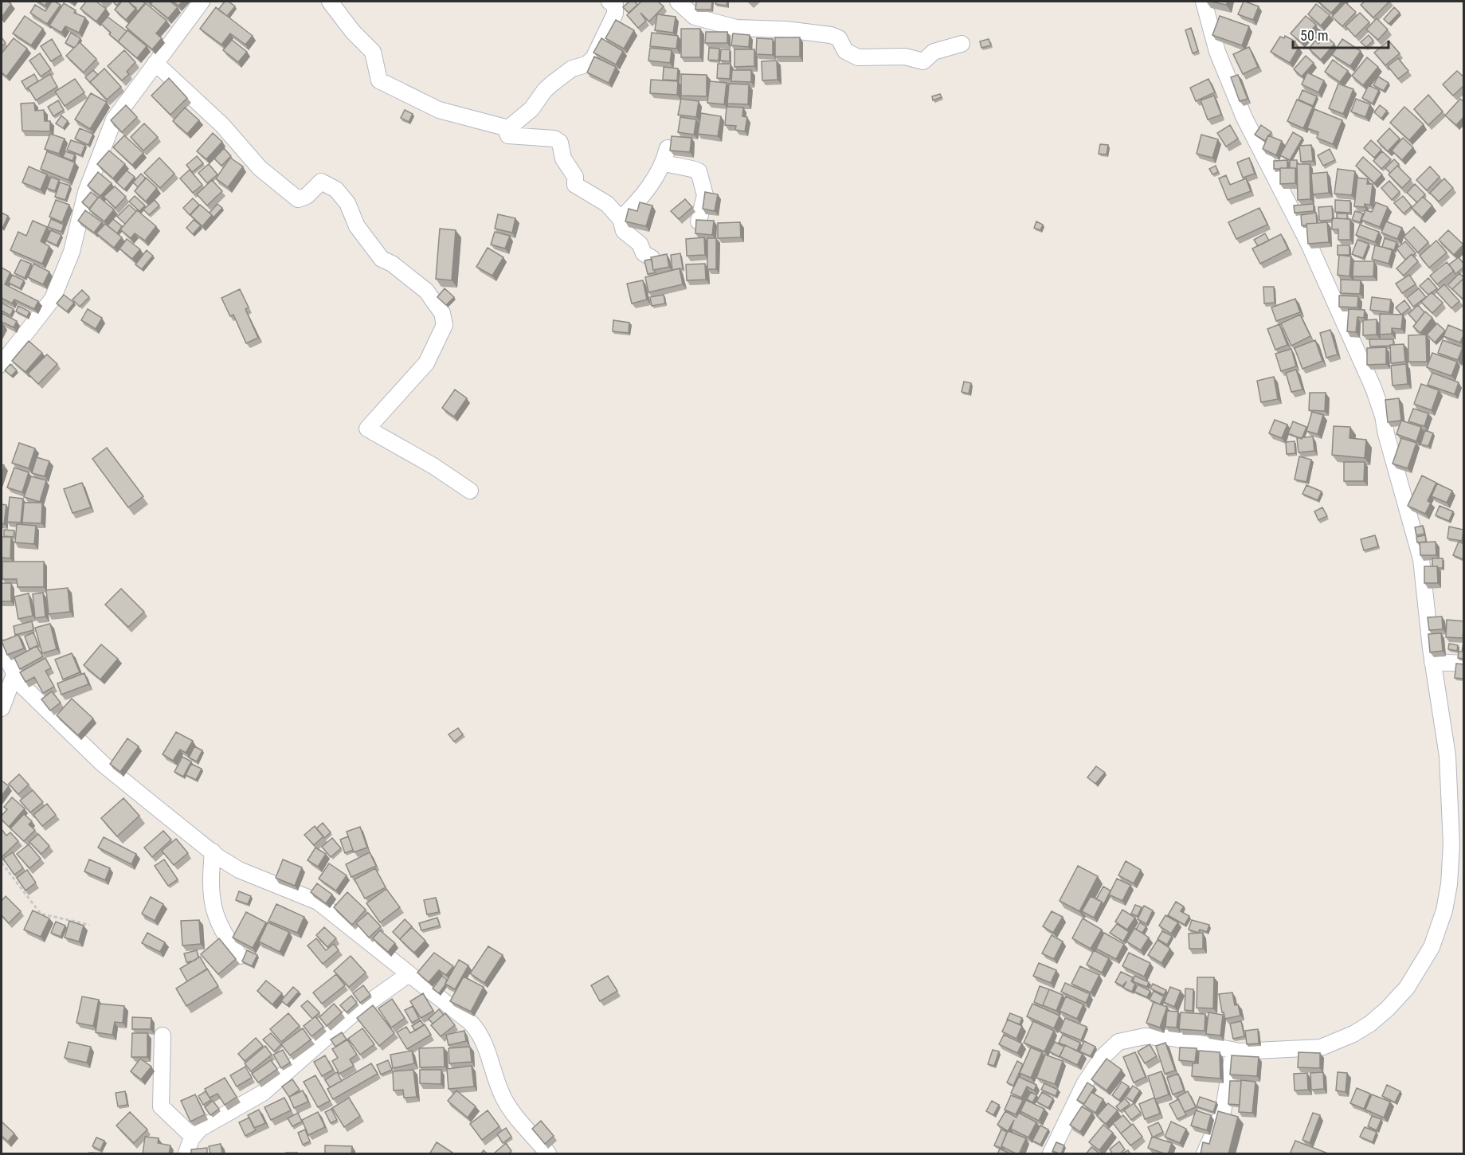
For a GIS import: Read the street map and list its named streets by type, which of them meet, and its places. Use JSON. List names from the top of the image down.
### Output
{
  "scale_bar": "50 m"
}
